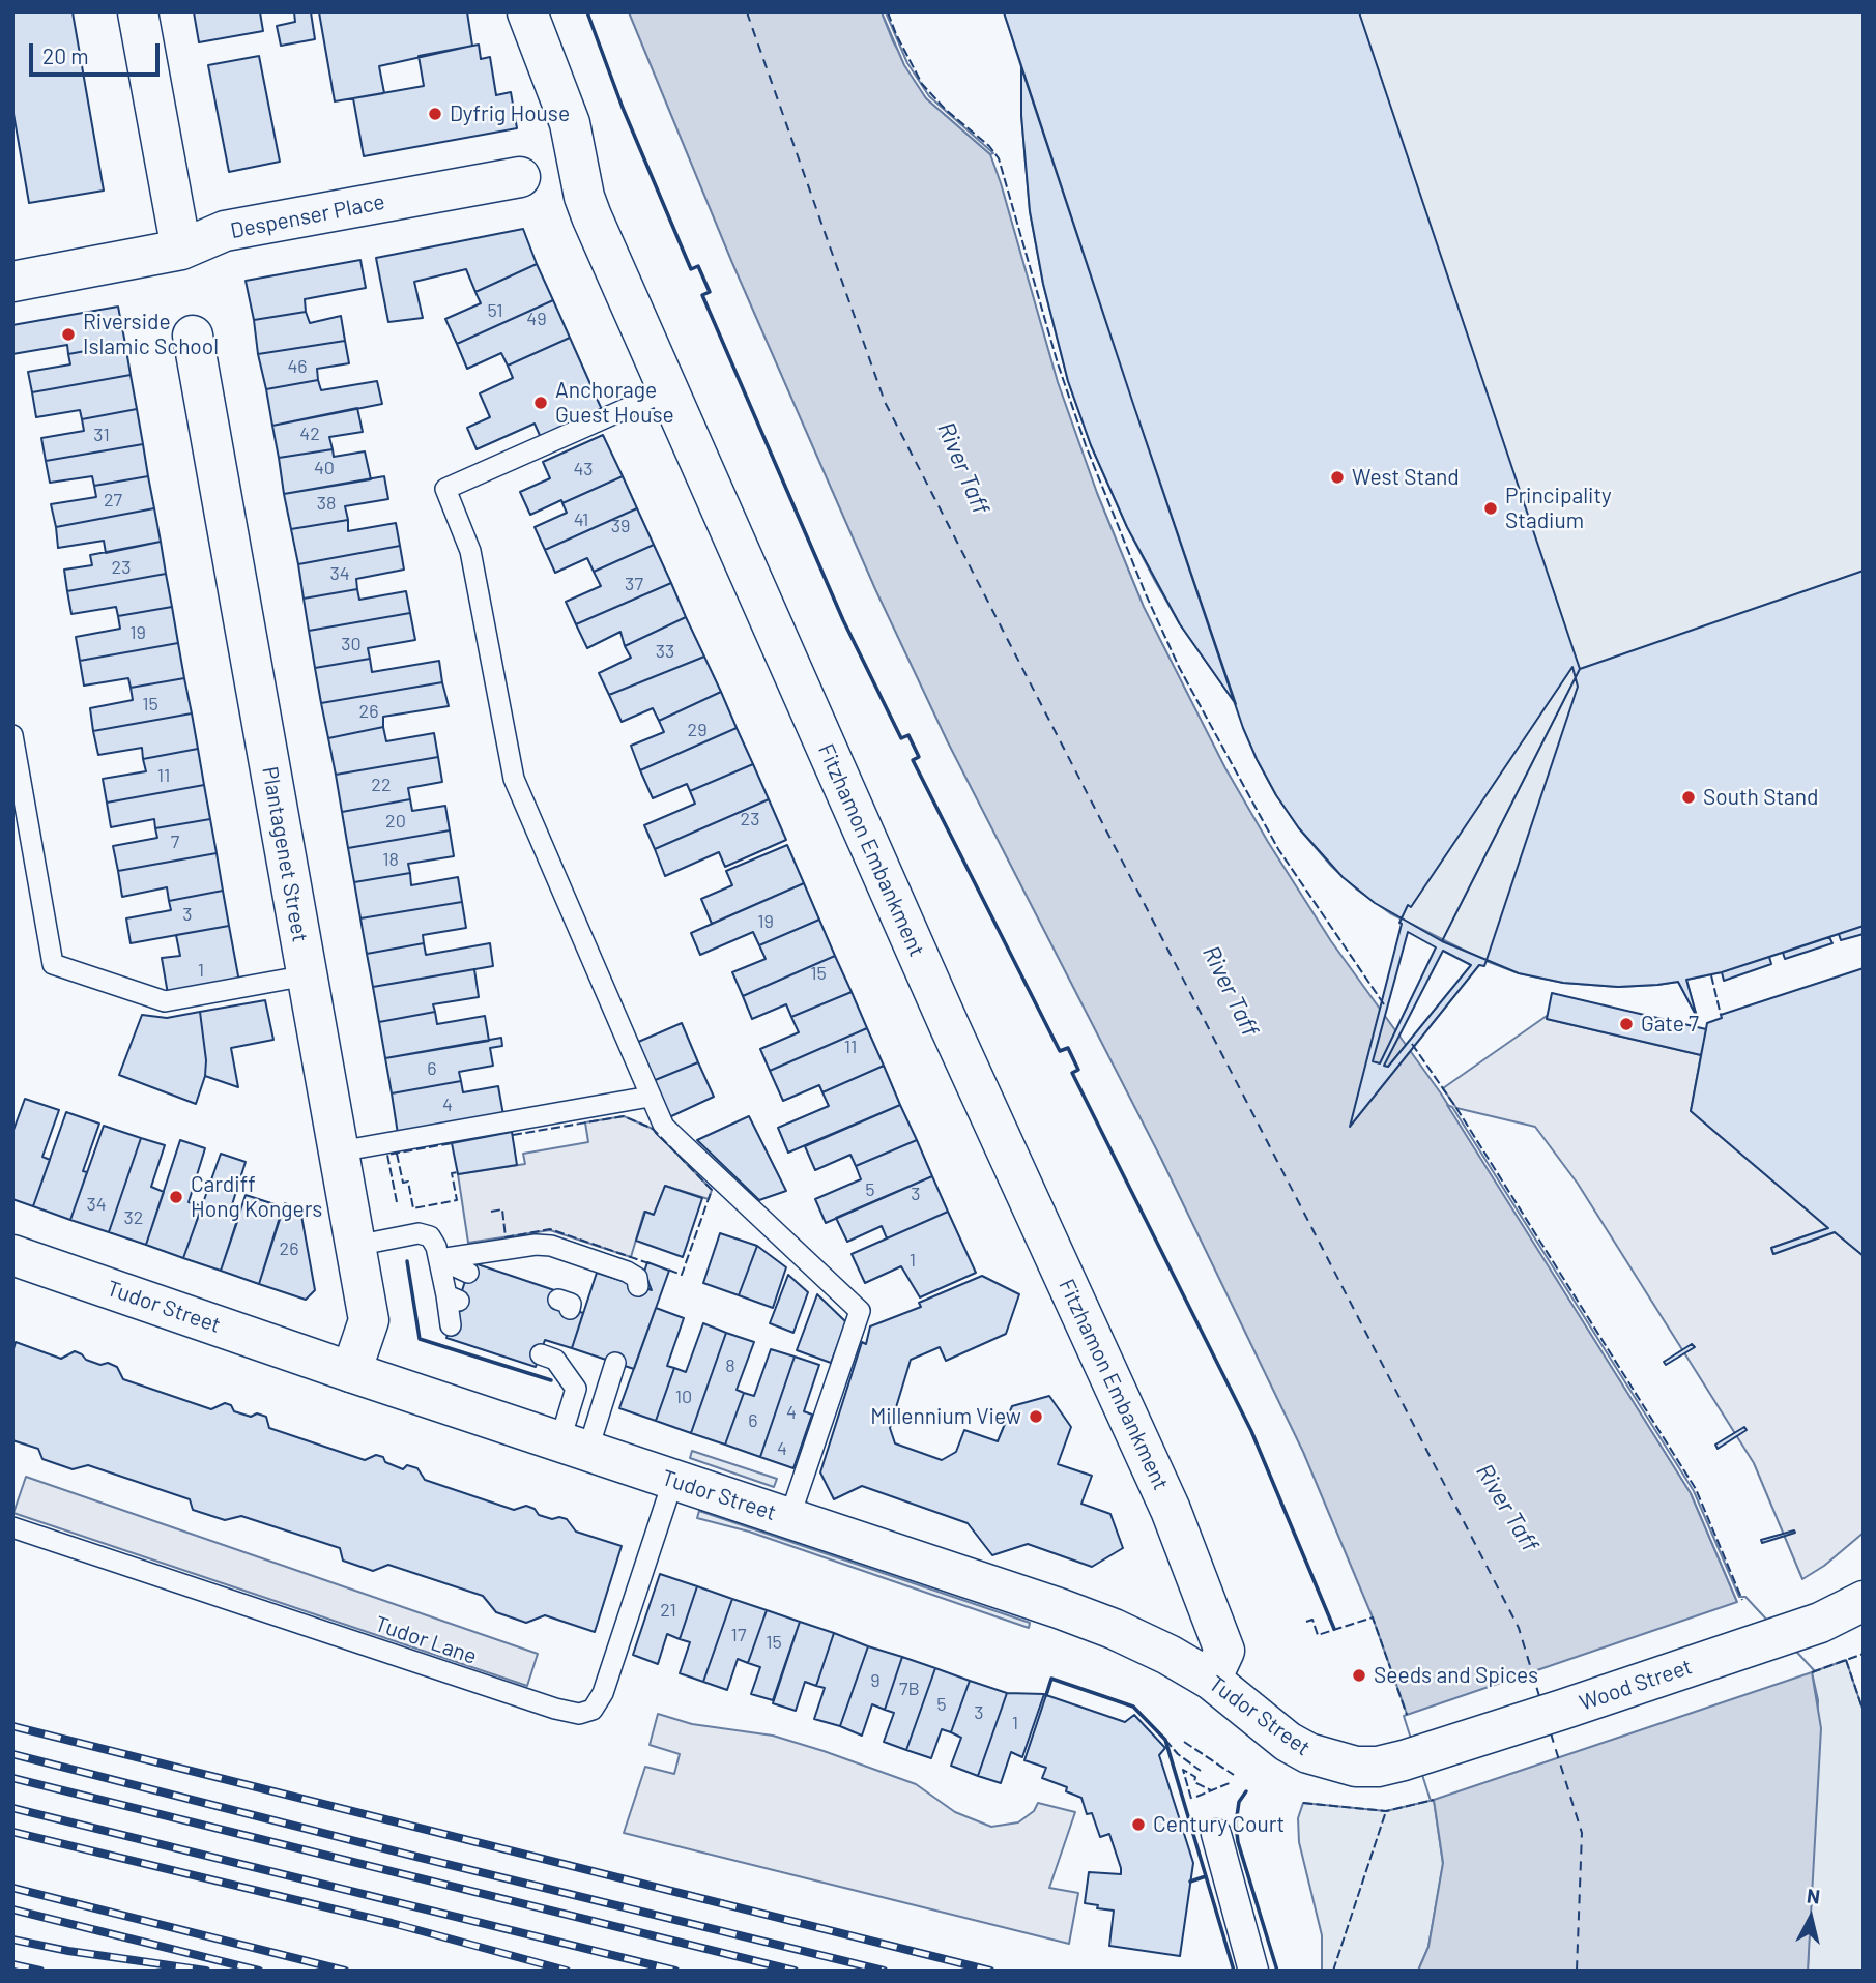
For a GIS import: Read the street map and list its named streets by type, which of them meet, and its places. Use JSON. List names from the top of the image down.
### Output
{
  "streets": {
    "street": [
      "Despenser Place",
      "Fitzhamon Embankment",
      "Plantagenet Street",
      "Tudor Street",
      "Wood Street"
    ],
    "lane": ["Tudor Lane"]
  },
  "crossings": [
    ["Fitzhamon Embankment", "Tudor Street"],
    ["Plantagenet Street", "Tudor Street"],
    ["Tudor Street", "Tudor Lane"],
    ["Tudor Street", "Wood Street"]
  ],
  "water": ["River Taff"],
  "places": [
    "Dyfrig House",
    "Riverside Islamic School",
    "Anchorage Guest House",
    "West Stand",
    "Principality Stadium",
    "South Stand",
    "Gate 7",
    "Cardiff Hong Kongers",
    "Millennium View",
    "Seeds and Spices",
    "Century Court"
  ],
  "house_numbers": [
    "51",
    "49",
    "46",
    "42",
    "31",
    "40",
    "43",
    "27",
    "38",
    "41",
    "39",
    "23",
    "34",
    "37",
    "19",
    "30",
    "33",
    "15",
    "26",
    "29",
    "11",
    "22",
    "23",
    "20",
    "7",
    "18",
    "3",
    "19",
    "1",
    "15",
    "11",
    "6",
    "4",
    "5",
    "3",
    "34",
    "32",
    "26",
    "1",
    "8",
    "10",
    "4",
    "6",
    "4",
    "21",
    "17",
    "15",
    "9",
    "7B",
    "5",
    "3",
    "1"
  ],
  "scale_bar": "20 m",
  "north": "top"
}
